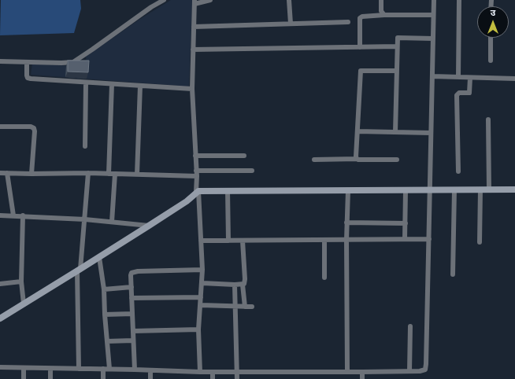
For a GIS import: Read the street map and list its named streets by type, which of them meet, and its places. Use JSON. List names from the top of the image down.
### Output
{
  "north": "top"
}
